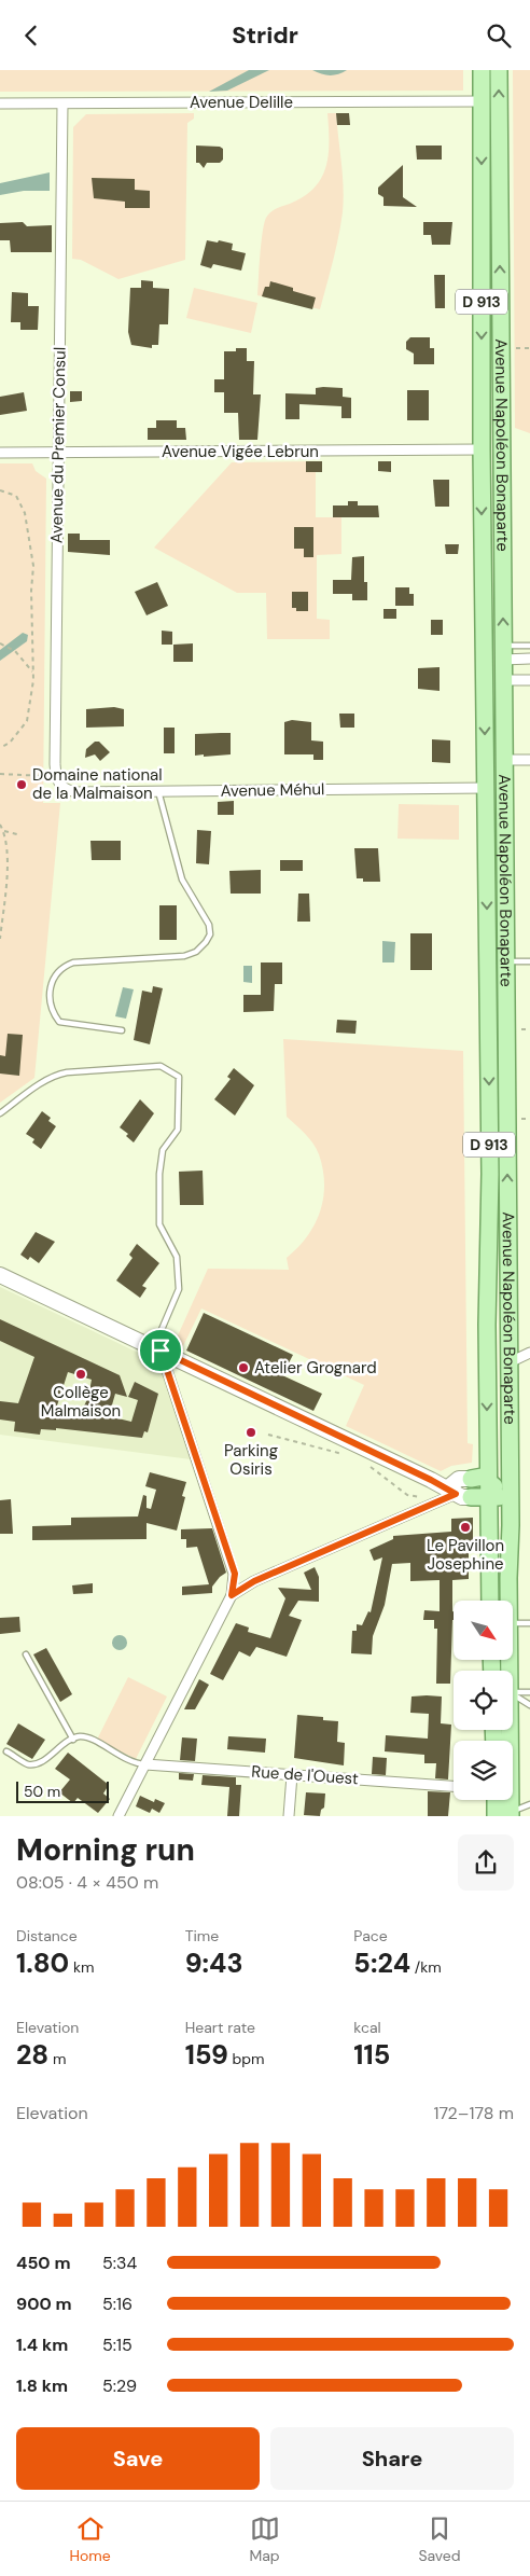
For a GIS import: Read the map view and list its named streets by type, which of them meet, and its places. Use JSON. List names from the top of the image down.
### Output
{
  "streets": {
    "main road": ["D 913", "Avenue Napoléon Bonaparte"],
    "street": [
      "Avenue Delille",
      "Avenue du Premier Consul",
      "Avenue Vigée Lebrun",
      "Avenue Méhul",
      "Rue de l'Ouest"
    ]
  },
  "crossings": [
    ["Avenue Delille", "Avenue du Premier Consul"],
    ["Avenue Delille", "Avenue Napoléon Bonaparte"],
    ["D 913", "Avenue Napoléon Bonaparte"],
    ["Avenue du Premier Consul", "Avenue Vigée Lebrun"],
    ["Avenue du Premier Consul", "Avenue Méhul"],
    ["Avenue Napoléon Bonaparte", "Avenue Vigée Lebrun"],
    ["Avenue Napoléon Bonaparte", "Avenue Méhul"]
  ],
  "places": [
    "Domaine national de la Malmaison",
    "Atelier Grognard",
    "Collège Malmaison",
    "Parking Osiris",
    "Le Pavillon Josephine"
  ],
  "scale_bar": "50 m",
  "north": "bottom right",
  "page": {
    "header": "Stridr",
    "scale": "50 m",
    "heading": ["Morning run", "08:05 · 4 × 450 m"],
    "stats": [
      ["Distance", "1.80 km"],
      ["Time", "9:43"],
      ["Pace", "5:24 /km"],
      ["Elevation", "28 m"],
      ["Heart rate", "159 bpm"],
      ["kcal", "115"]
    ],
    "chart": ["Elevation", "172–178 m"],
    "list": [
      {
        "name": "450 m",
        "note": "5:34"
      },
      {
        "name": "900 m",
        "note": "5:16"
      },
      {
        "name": "1.4 km",
        "note": "5:15"
      },
      {
        "name": "1.8 km",
        "note": "5:29"
      }
    ],
    "buttons": ["Save", "Share"],
    "tabs": ["Home", "Map", "Saved"]
  }
}
